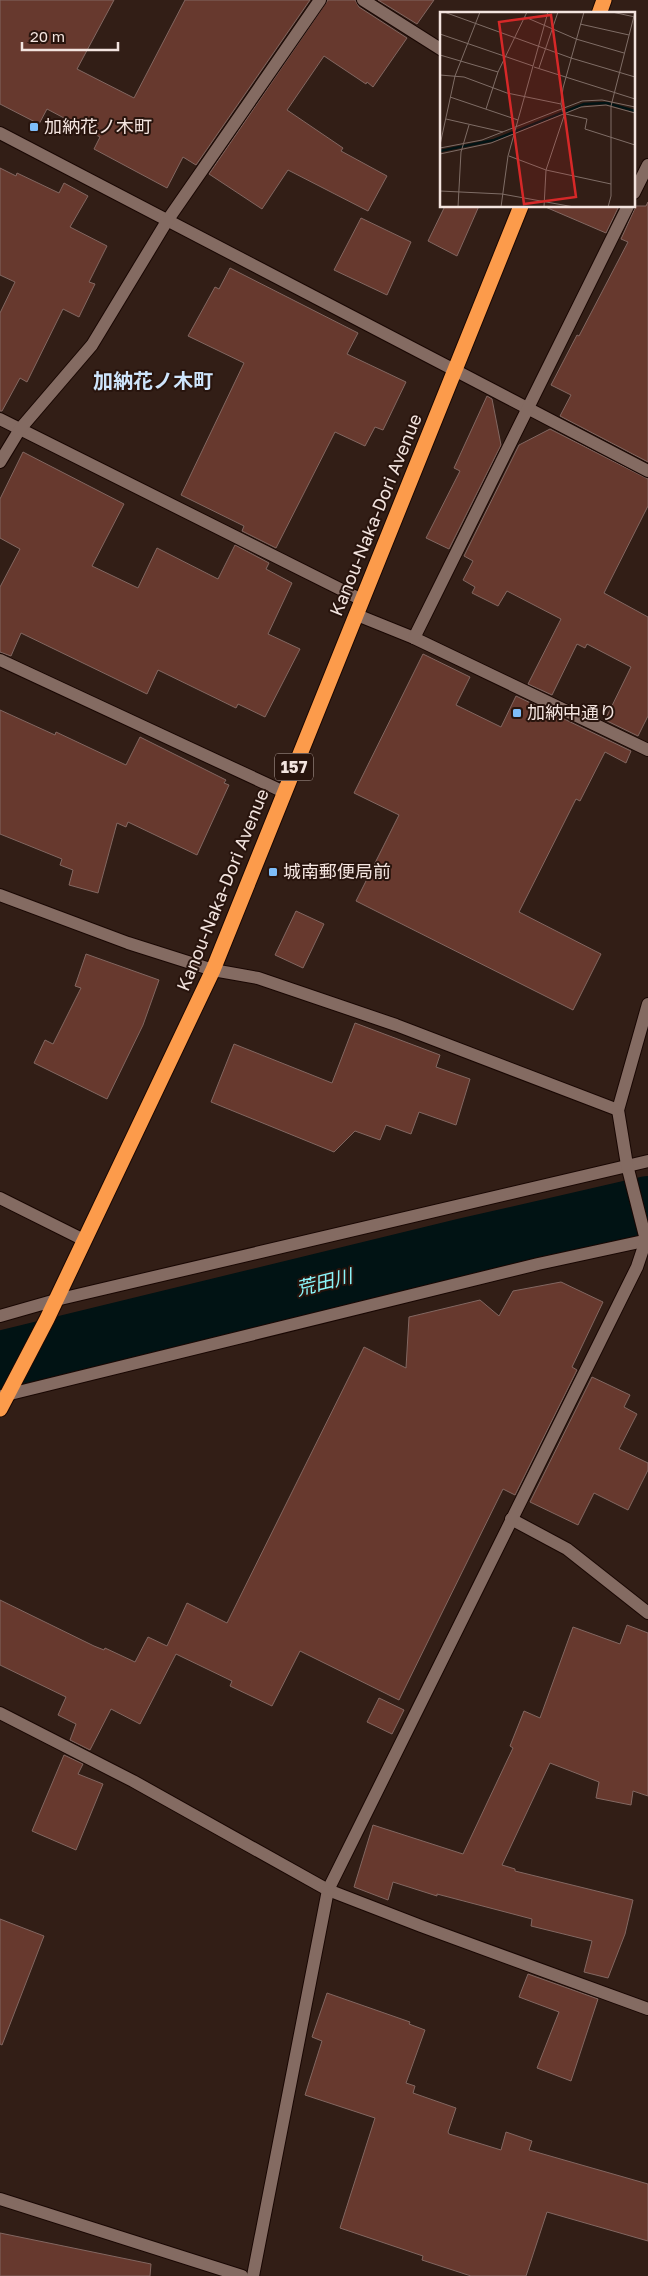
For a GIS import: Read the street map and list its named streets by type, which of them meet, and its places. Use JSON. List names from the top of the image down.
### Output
{
  "streets": {
    "highway": ["Kanou-Naka-Dori Avenue", "157"]
  },
  "districts": ["加納花ノ木町"],
  "water": ["荒田川"],
  "places": {
    "transit": ["加納花ノ木町", "加納中通り", "城南郵便局前"]
  },
  "scale_bar": "20 m"
}
